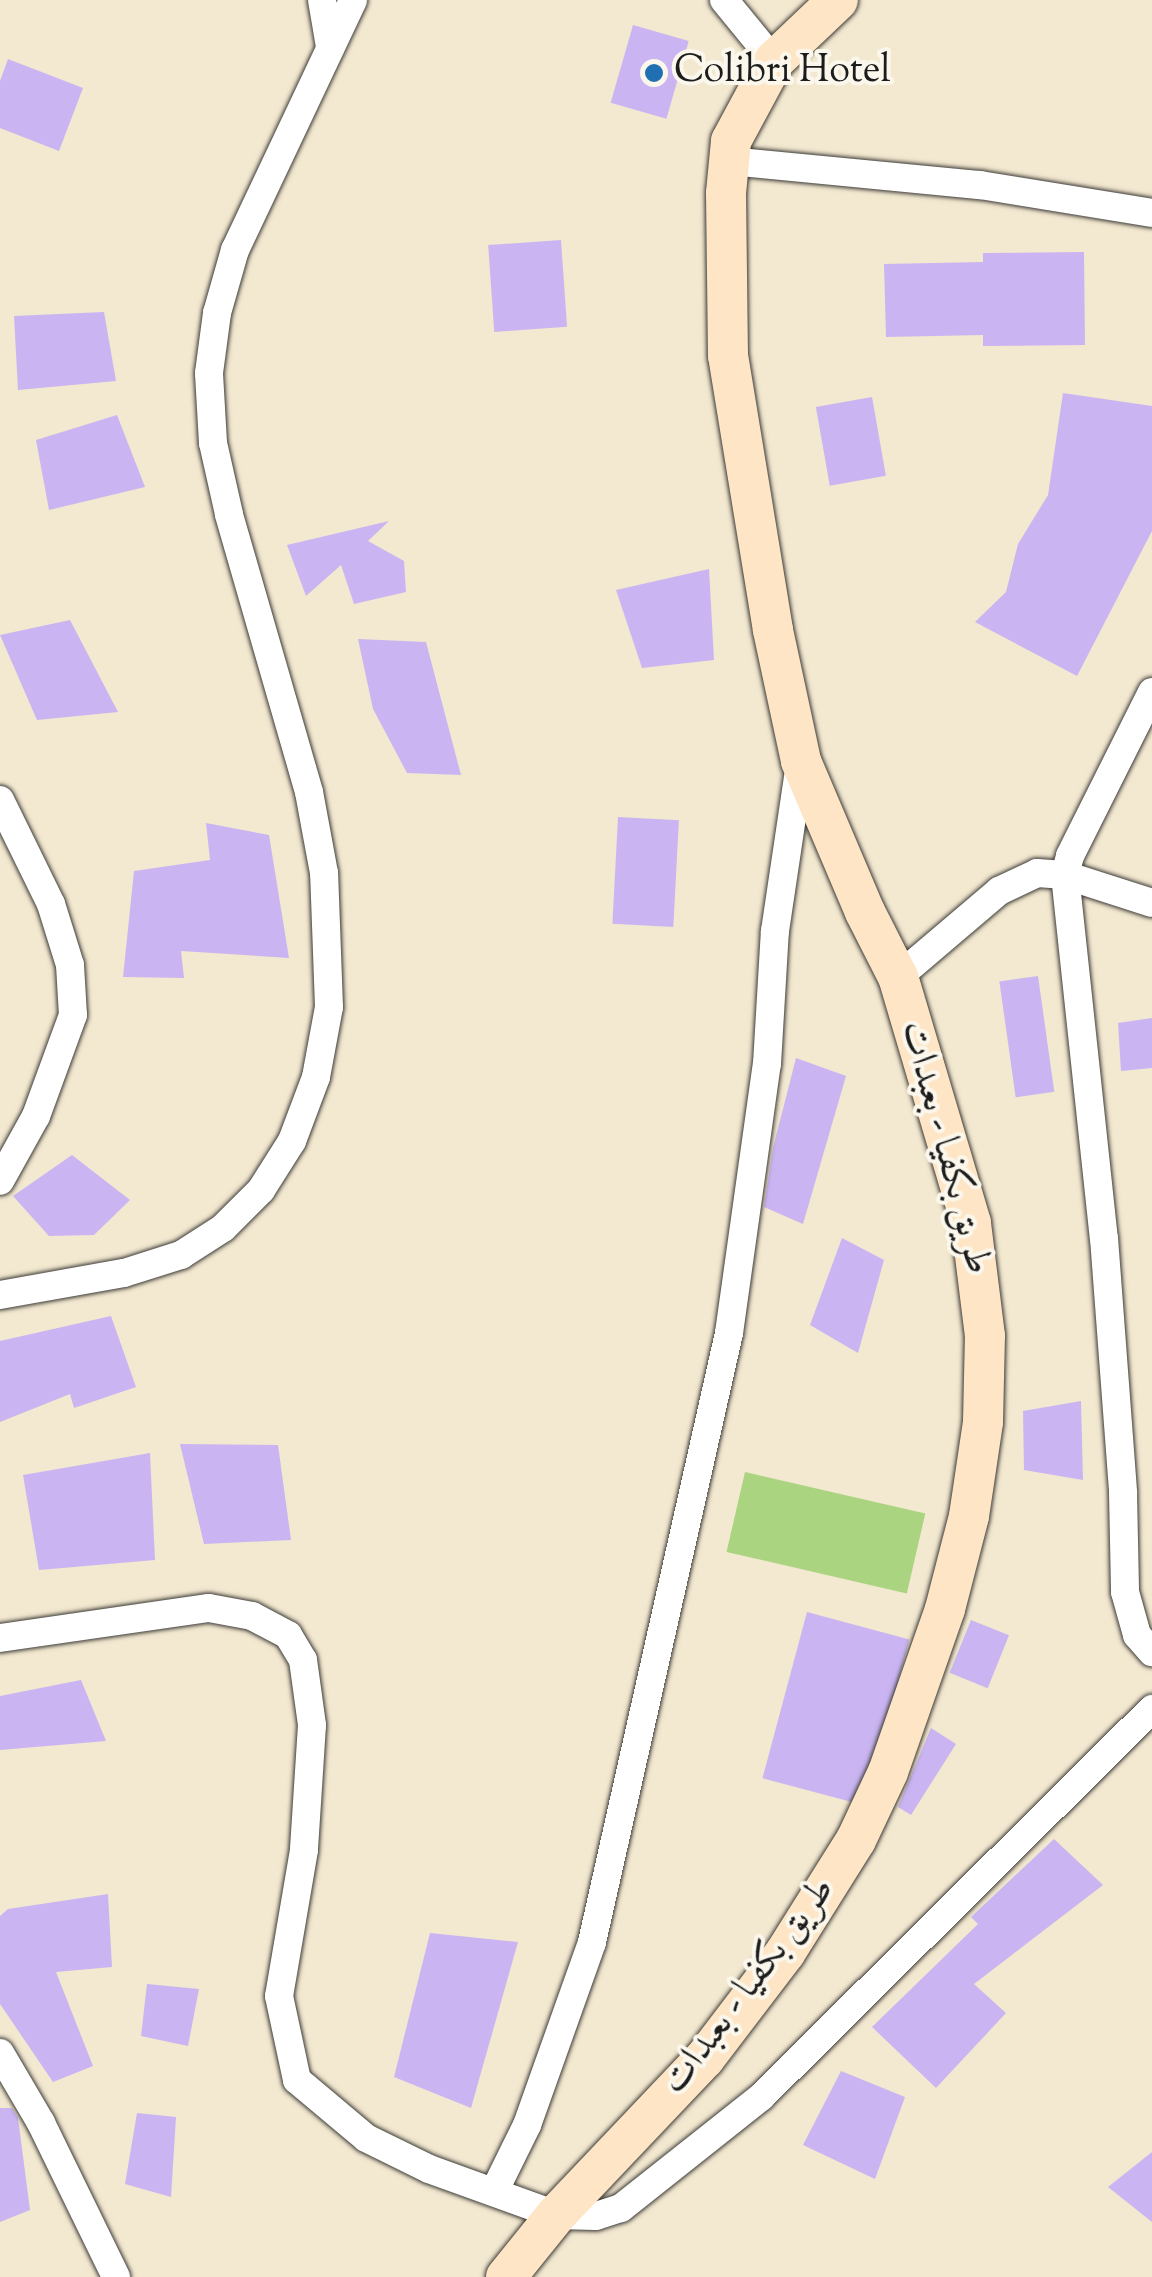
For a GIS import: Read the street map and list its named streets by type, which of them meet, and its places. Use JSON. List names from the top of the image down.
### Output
{
  "streets": {
    "main road": ["طريق بكفيا - بعبدات"]
  },
  "places": ["Colibri Hotel"]
}
